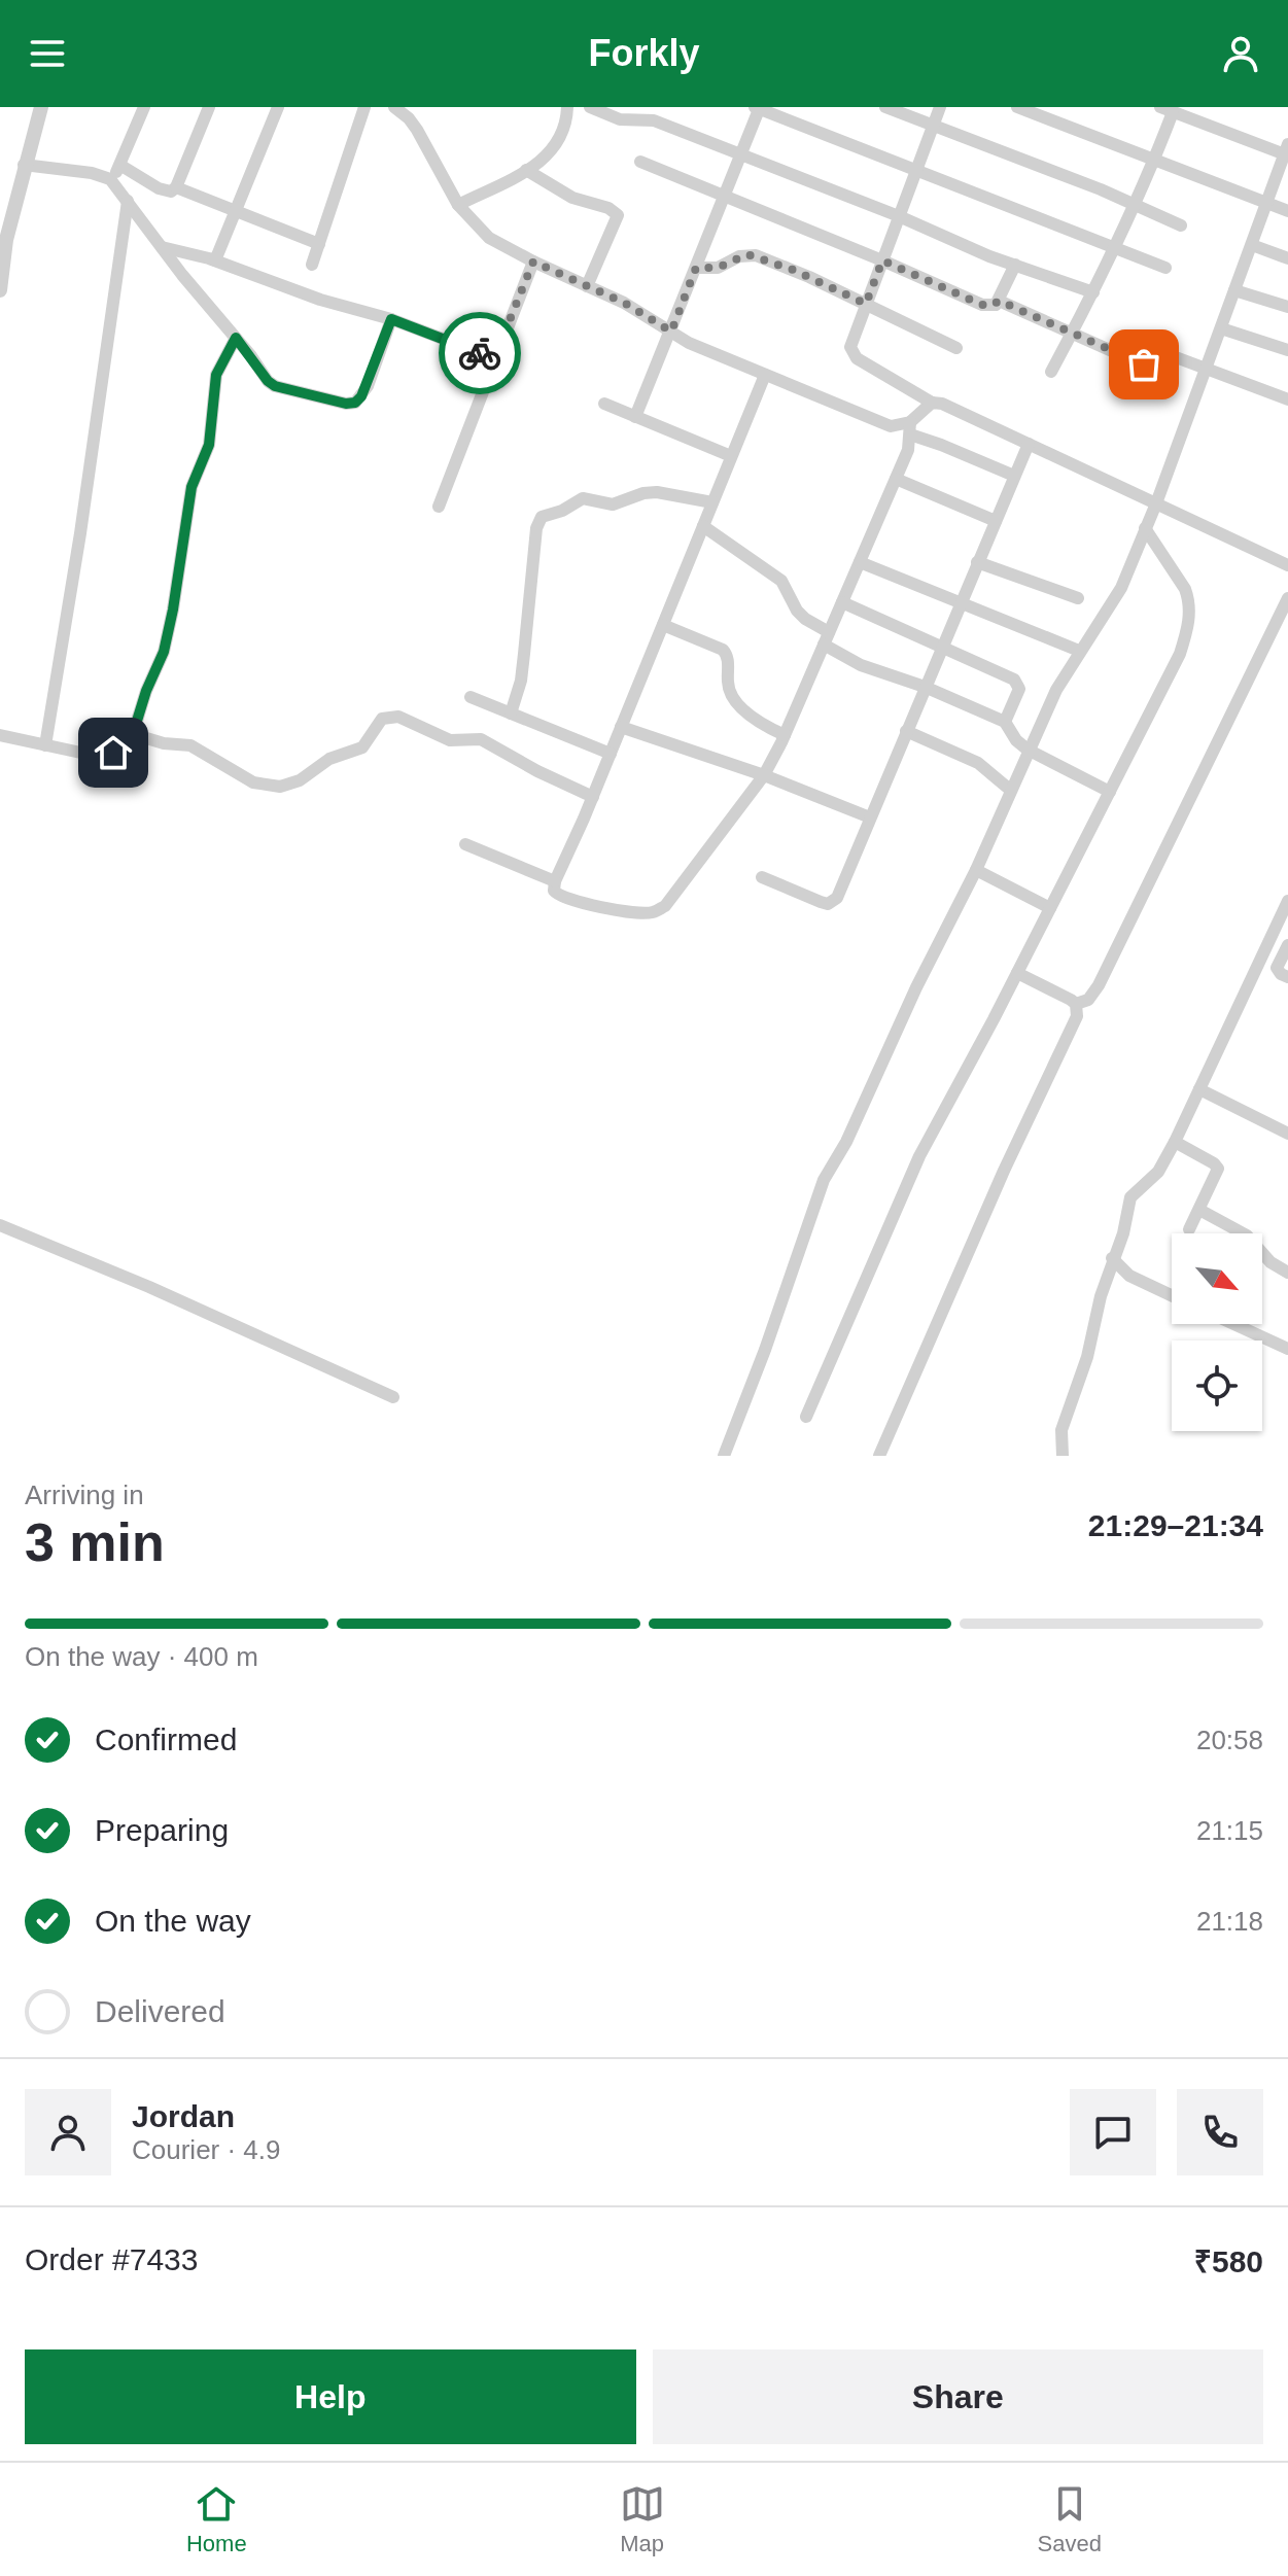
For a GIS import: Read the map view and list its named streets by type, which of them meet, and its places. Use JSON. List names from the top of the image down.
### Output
{
  "north": "bottom right",
  "page": {
    "header": "Forkly",
    "heading": ["3 min", "Arriving in", "21:29–21:34"],
    "panel": [
      "Jordan",
      "Courier · 4.9",
      "Order #7433",
      "₹580"
    ],
    "bar": "On the way · 400 m",
    "list": [
      ["Confirmed", "20:58"],
      ["Preparing", "21:15"],
      ["On the way", "21:18"],
      "Delivered"
    ],
    "buttons": ["Help", "Share"],
    "tabs": ["Home", "Map", "Saved"]
  }
}
